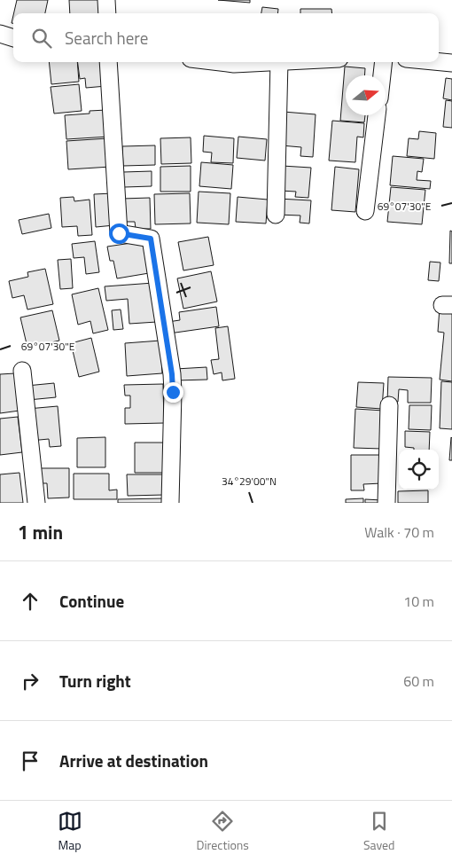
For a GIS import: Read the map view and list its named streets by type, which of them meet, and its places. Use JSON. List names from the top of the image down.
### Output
{
  "north": "right",
  "page": {
    "search": "Search here",
    "heading": ["1 min", "Walk · 70 m"],
    "list": [
      ["Continue", "10 m"],
      ["Turn right", "60 m"],
      "Arrive at destination"
    ],
    "nav": ["Map", "Directions", "Saved"]
  },
  "coordinates": ["69°07'30\"E", "34°29'00\"N"]
}
